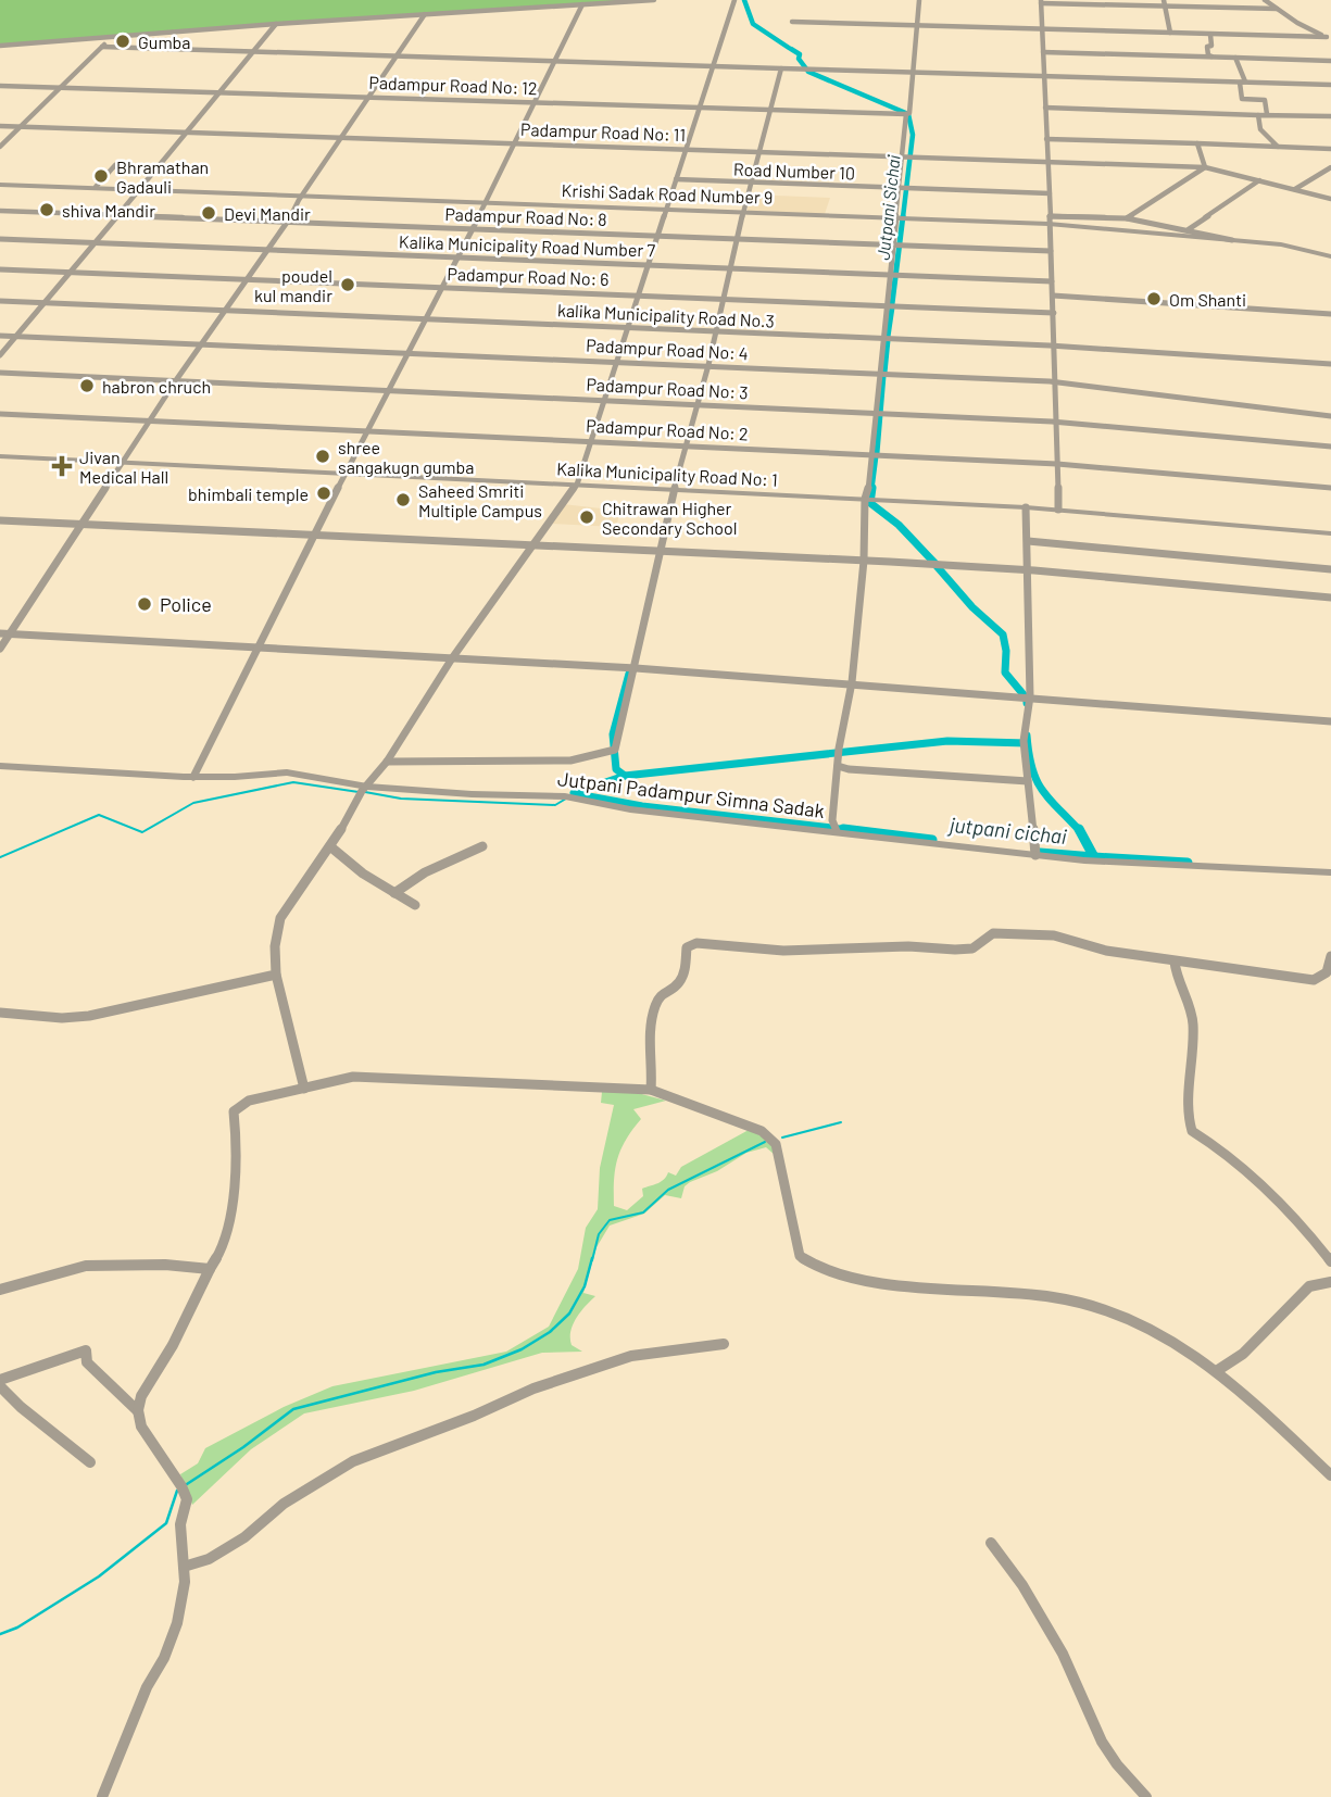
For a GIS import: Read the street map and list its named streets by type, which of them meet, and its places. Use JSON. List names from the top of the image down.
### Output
{
  "streets": {
    "street": [
      "Padampur Road No: 12",
      "Padampur Road No: 11",
      "Road Number 10",
      "Krishi Sadak Road Number 9",
      "Padampur Road No: 8",
      "Kalika Municipality Road Number 7",
      "Padampur Road No: 6",
      "kalika Municipality Road No.3",
      "Padampur Road No: 4",
      "Padampur Road No: 3",
      "Padampur Road No: 2",
      "Kalika Municipality Road No: 1",
      "Jutpani Padampur Simna Sadak"
    ]
  },
  "water": ["Jutpani Sichai", "jutpani cichai"],
  "places": {
    "other": [
      "Gumba",
      "Bhramathan Gadauli",
      "shiva Mandir",
      "Devi Mandir",
      "poudel kul mandir",
      "Om Shanti",
      "habron chruch",
      "shree sangakugn gumba",
      "bhimbali temple",
      "Saheed Smriti Multiple Campus",
      "Chitrawan Higher Secondary School",
      "Police"
    ],
    "health": ["Jivan Medical Hall"]
  }
}
